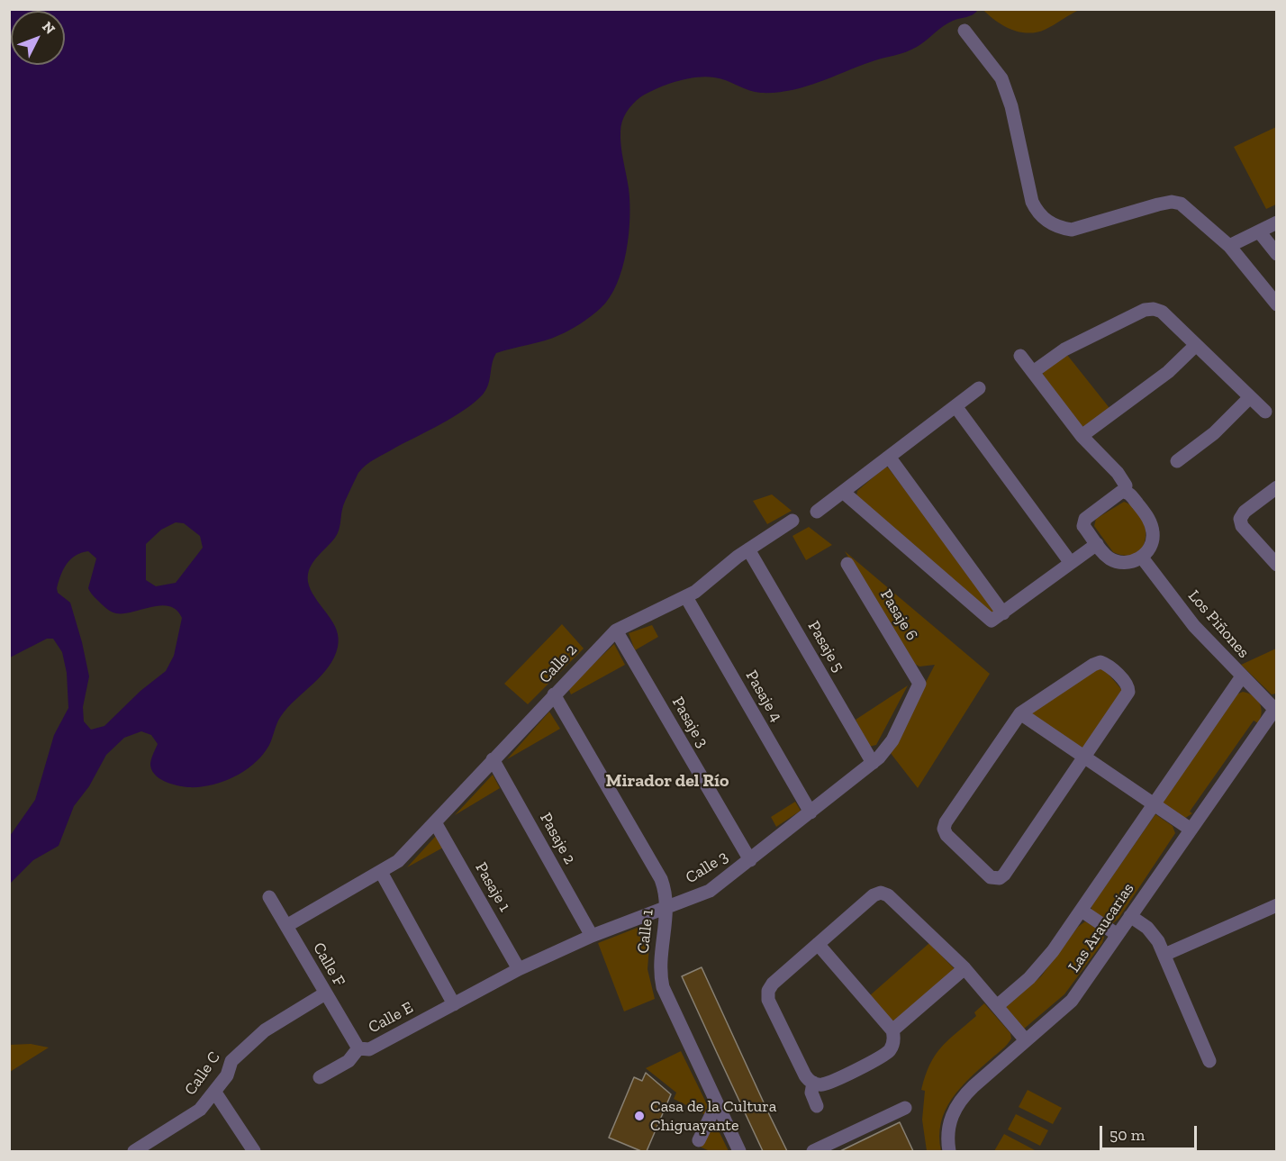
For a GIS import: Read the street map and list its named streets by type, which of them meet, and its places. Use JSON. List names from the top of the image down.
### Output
{
  "streets": {
    "street": [
      "Pasaje 6",
      "Los Piñones",
      "Pasaje 5",
      "Calle 2",
      "Pasaje 4",
      "Pasaje 3",
      "Pasaje 2",
      "Calle 3",
      "Pasaje 1",
      "Las Araucarias",
      "Calle 1",
      "Calle F",
      "Calle E",
      "Calle C"
    ]
  },
  "crossings": [
    ["Pasaje 6", "Calle 3"],
    ["Los Piñones", "Las Araucarias"],
    ["Pasaje 5", "Calle 2"],
    ["Pasaje 5", "Calle 3"],
    ["Calle 2", "Pasaje 4"],
    ["Calle 2", "Pasaje 3"],
    ["Calle 2", "Pasaje 2"],
    ["Calle 2", "Pasaje 1"],
    ["Calle 2", "Calle 1"],
    ["Pasaje 4", "Calle 3"],
    ["Pasaje 3", "Calle 3"],
    ["Pasaje 2", "Calle 3"],
    ["Calle 3", "Pasaje 1"],
    ["Calle 3", "Calle 1"],
    ["Calle 3", "Calle E"],
    ["Calle F", "Calle E"],
    ["Calle F", "Calle C"]
  ],
  "districts": ["Mirador del Río"],
  "places": ["Casa de la Cultura Chiguayante"],
  "scale_bar": "50 m",
  "north": "top right"
}
